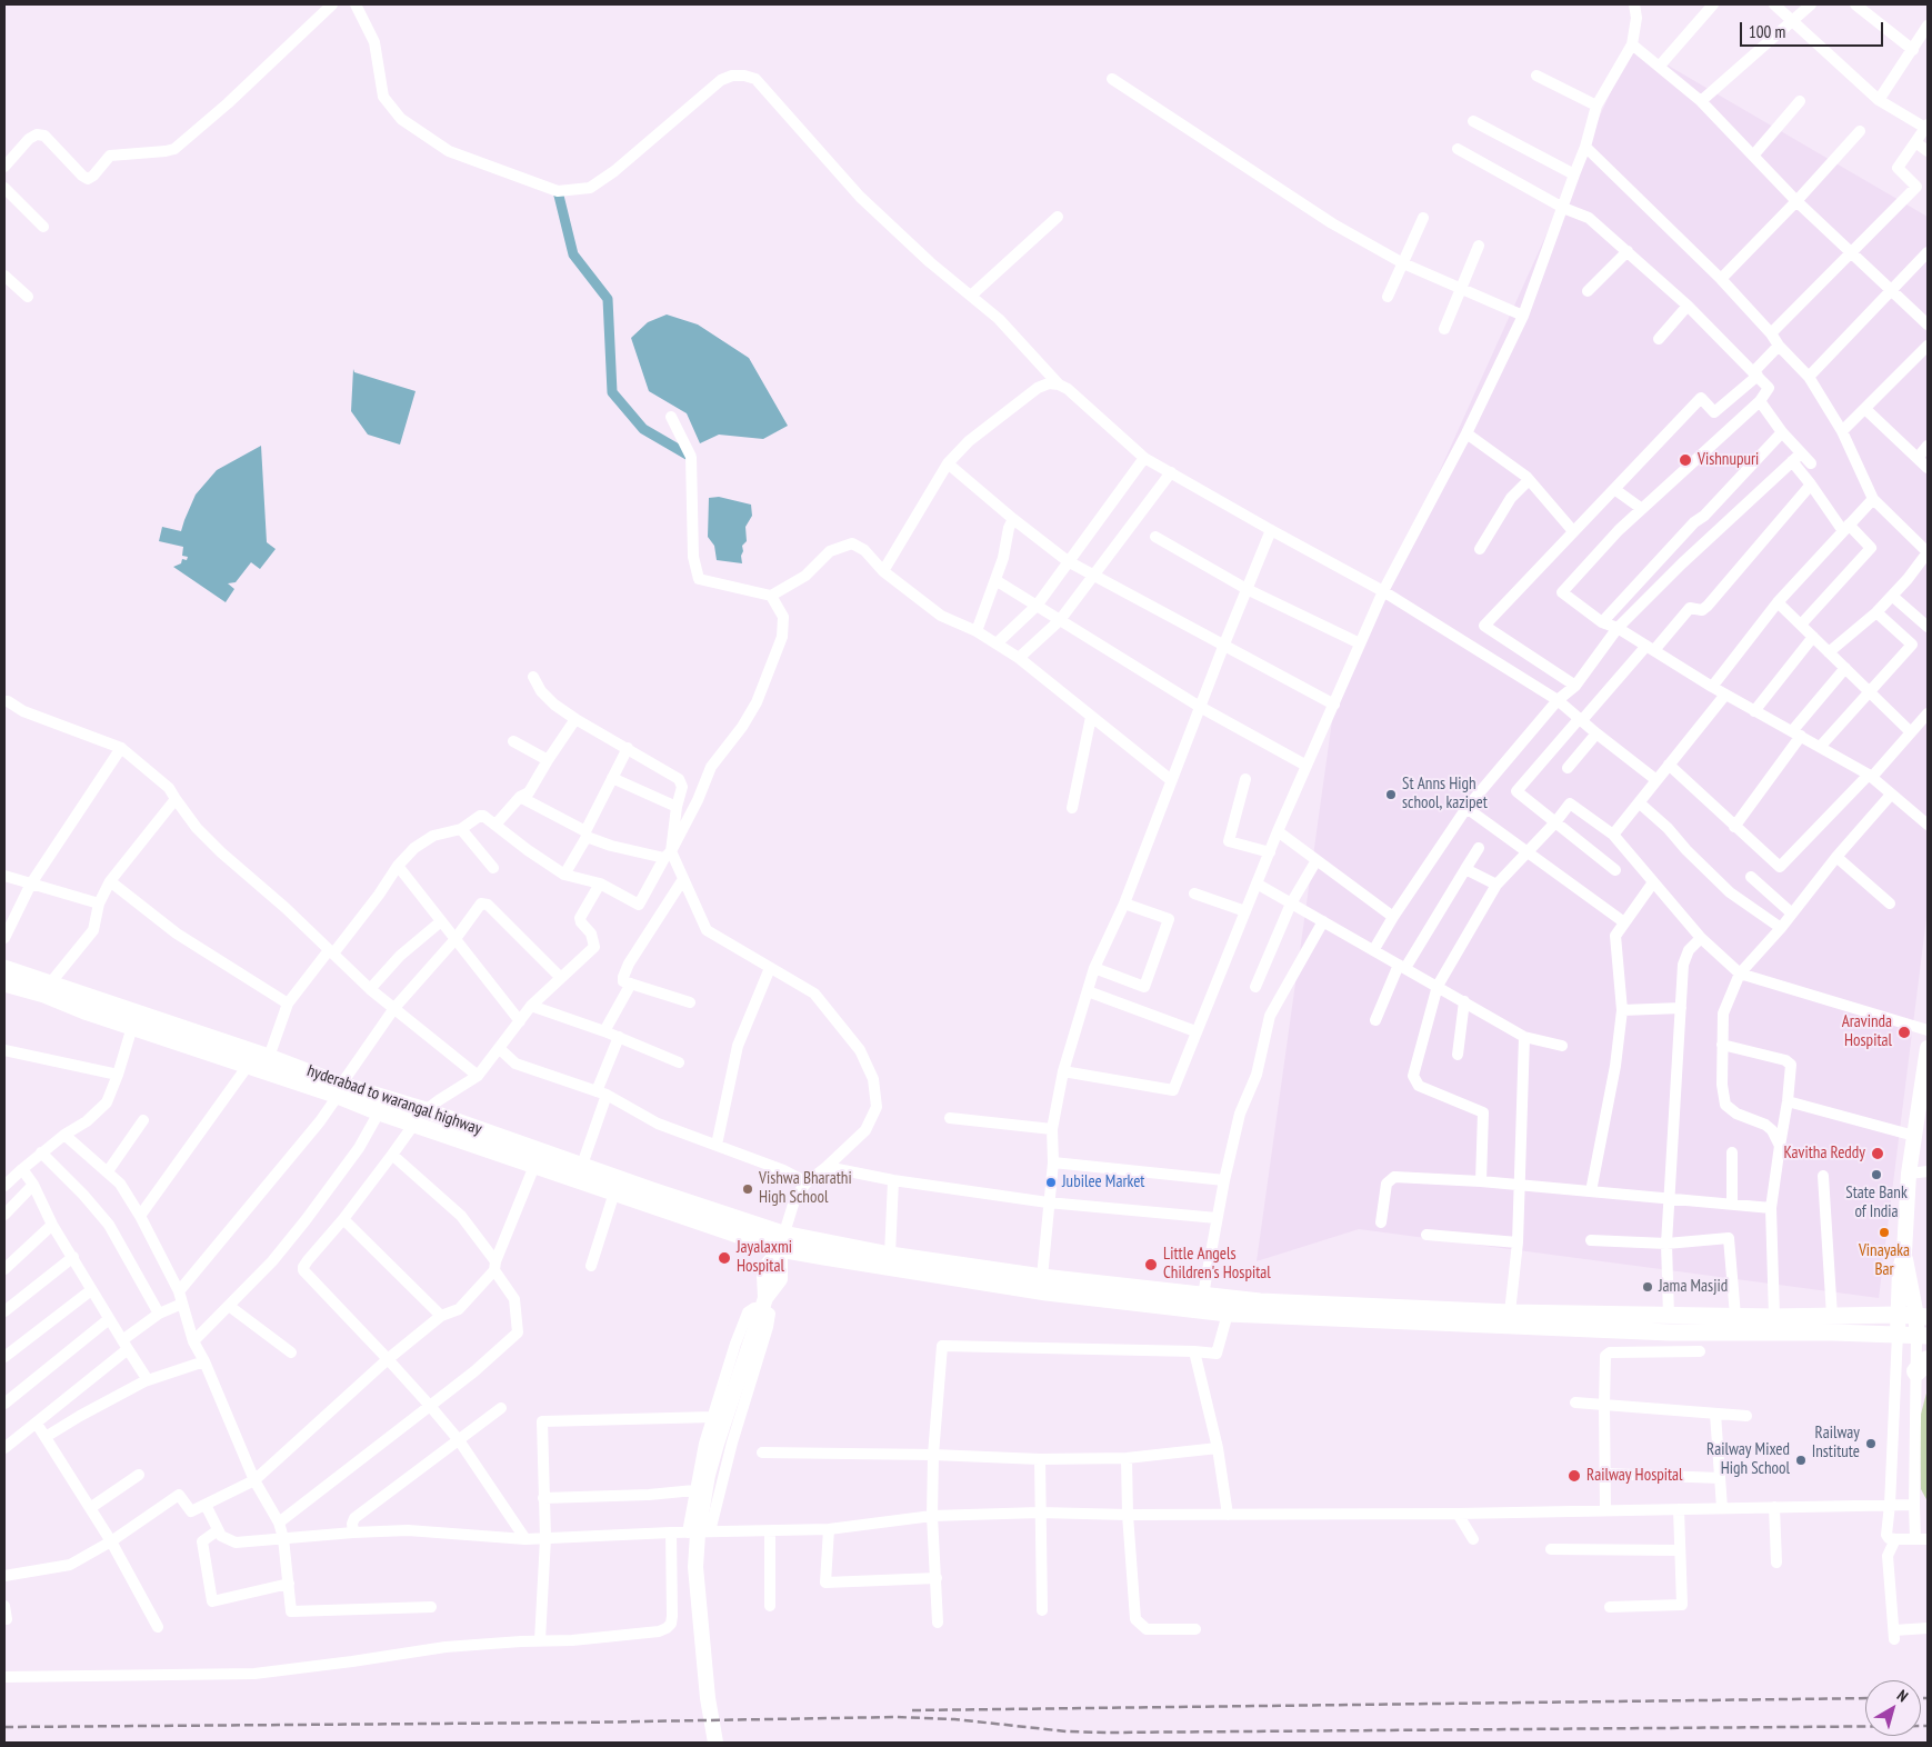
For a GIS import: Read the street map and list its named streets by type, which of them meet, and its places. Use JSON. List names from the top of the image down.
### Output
{
  "streets": {
    "main road": ["hyderabad to warangal highway"]
  },
  "places": [
    "Vishnupuri",
    "St Anns High school, kazipet",
    "Aravinda Hospital",
    "Kavitha Reddy",
    "State Bank of India",
    "Jubilee Market",
    "Vishwa Bharathi High School",
    "Vinayaka Bar",
    "Jayalaxmi Hospital",
    "Little Angels Children's Hospital",
    "Jama Masjid",
    "Railway Institute",
    "Railway Mixed High School",
    "Railway Hospital"
  ],
  "scale_bar": "100 m",
  "north": "top right"
}
